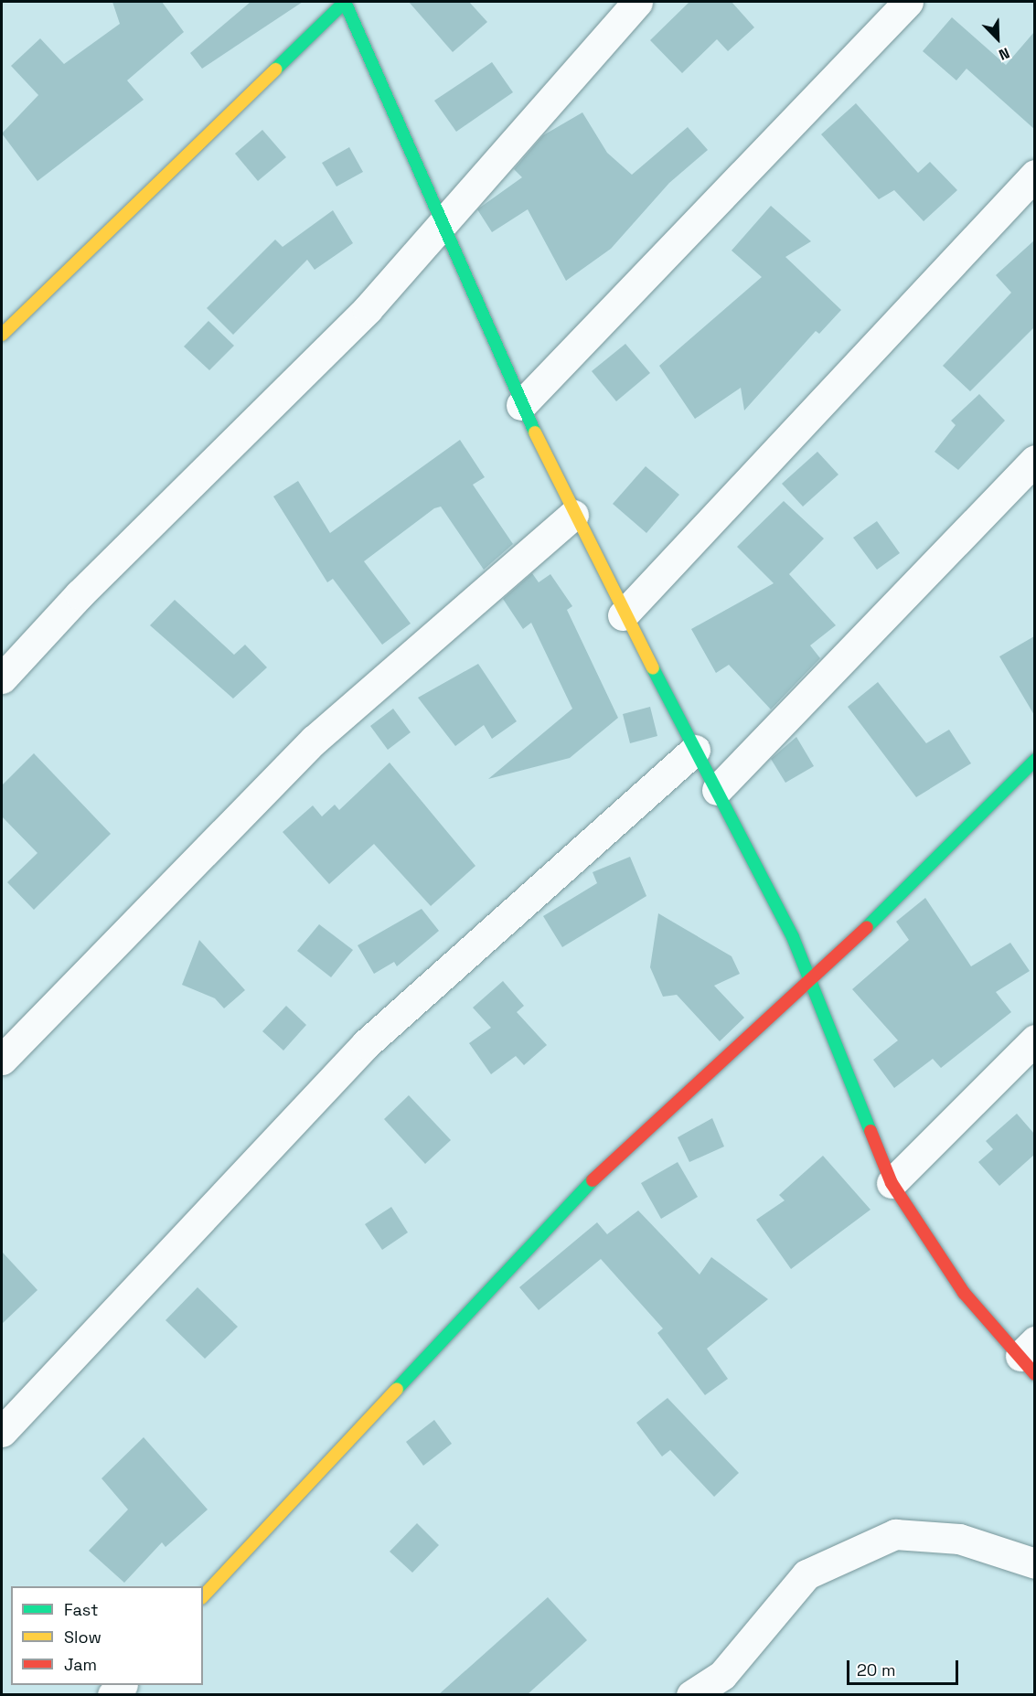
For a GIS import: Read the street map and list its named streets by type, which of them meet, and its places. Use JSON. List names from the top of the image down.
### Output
{
  "legend": ["Fast", "Slow", "Jam"],
  "scale_bar": "20 m",
  "north": "bottom right"
}
